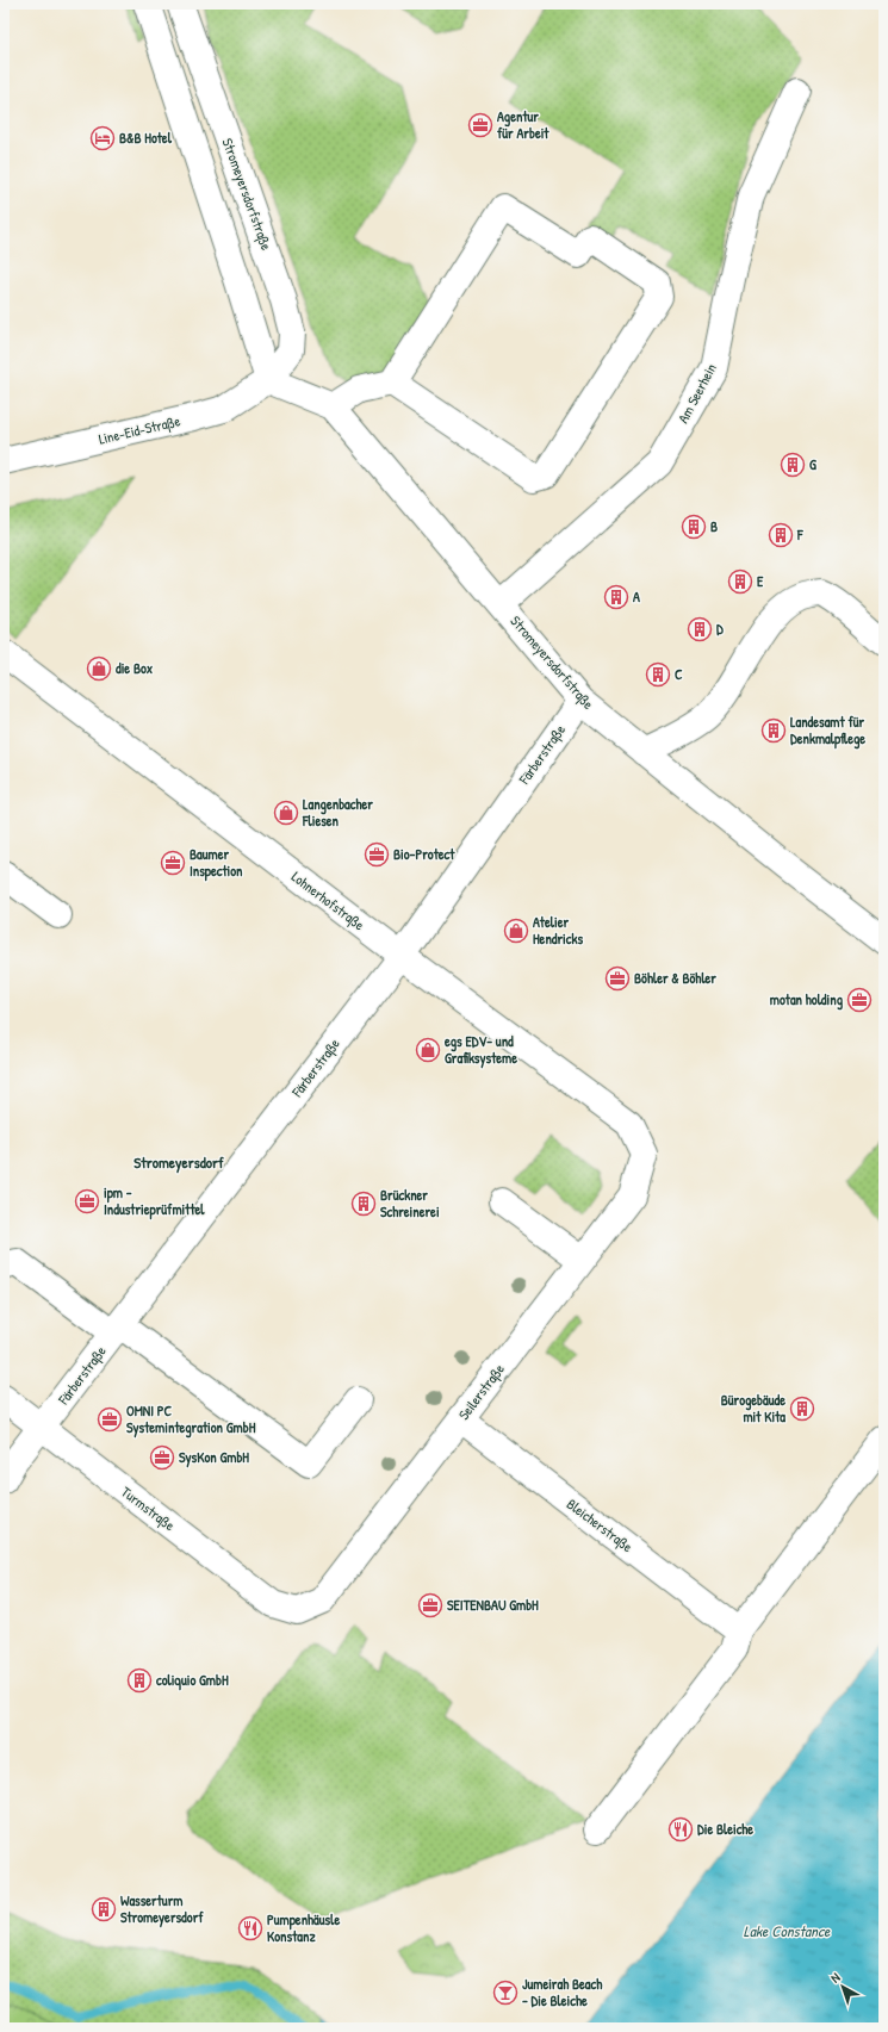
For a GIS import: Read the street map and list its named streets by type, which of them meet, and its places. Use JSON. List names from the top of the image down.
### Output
{
  "streets": {
    "street": [
      "Stromeyersdorfstraße",
      "Am Seerhein",
      "Line-Eid-Straße",
      "Färberstraße",
      "Lohnerhofstraße",
      "Seilerstraße",
      "Turmstraße",
      "Bleicherstraße"
    ]
  },
  "crossings": [
    ["Stromeyersdorfstraße", "Am Seerhein"],
    ["Stromeyersdorfstraße", "Line-Eid-Straße"],
    ["Stromeyersdorfstraße", "Färberstraße"],
    ["Färberstraße", "Lohnerhofstraße"],
    ["Färberstraße", "Turmstraße"],
    ["Lohnerhofstraße", "Seilerstraße"],
    ["Seilerstraße", "Turmstraße"],
    ["Seilerstraße", "Bleicherstraße"]
  ],
  "districts": ["Stromeyersdorf"],
  "water": ["Lake Constance"],
  "places": {
    "office": [
      "Agentur für Arbeit",
      "Bio-Protect",
      "Baumer Inspection",
      "Böhler & Böhler",
      "motan holding",
      "ipm - Industrieprüfmittel",
      "OMNI PC Systemintegration GmbH",
      "SysKon GmbH",
      "SEITENBAU GmbH"
    ],
    "hotel": ["B&B Hotel"],
    "building": [
      "G",
      "B",
      "F",
      "E",
      "A",
      "D",
      "C",
      "Landesamt für Denkmalpflege",
      "Brückner Schreinerei",
      "Bürogebäude mit Kita",
      "coliquio GmbH",
      "Wasserturm Stromeyersdorf"
    ],
    "shop": [
      "die Box",
      "Langenbacher Fliesen",
      "Atelier Hendricks",
      "egs EDV- und Grafiksysteme"
    ],
    "restaurant": ["Die Bleiche", "Pumpenhäusle Konstanz"],
    "bar": ["Jumeirah Beach - Die Bleiche"]
  },
  "north": "top left"
}
